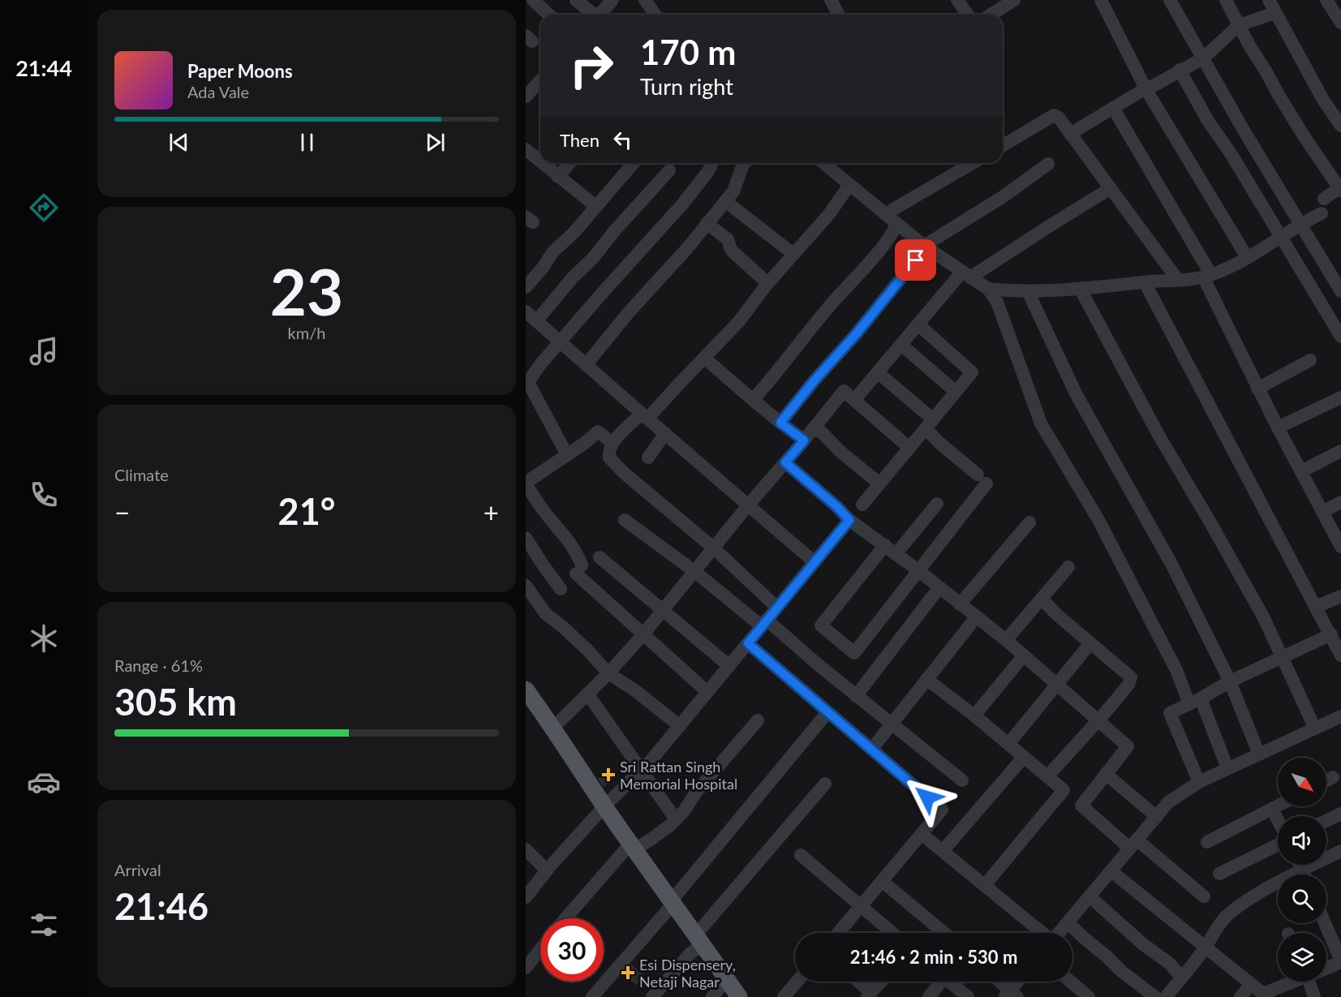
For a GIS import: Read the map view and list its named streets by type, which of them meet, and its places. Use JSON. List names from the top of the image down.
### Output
{
  "places": {
    "health": ["Sri Rattan Singh Memorial Hospital", "Esi Dispensery, Netaji Nagar"]
  },
  "north": "bottom right",
  "page": {
    "tabs": "21:44",
    "turn": ["170 m", "Turn right"],
    "song": ["Paper Moons", "Ada Vale"],
    "then": "Then",
    "tile": [
      ["23", "km/h"],
      "Climate",
      ["Range · 61%", "305 km"],
      ["Arrival", "21:46"]
    ],
    "heat": ["−", "21°", "+"],
    "limit": "30",
    "trip": "21:46 · 2 min · 530 m"
  }
}
